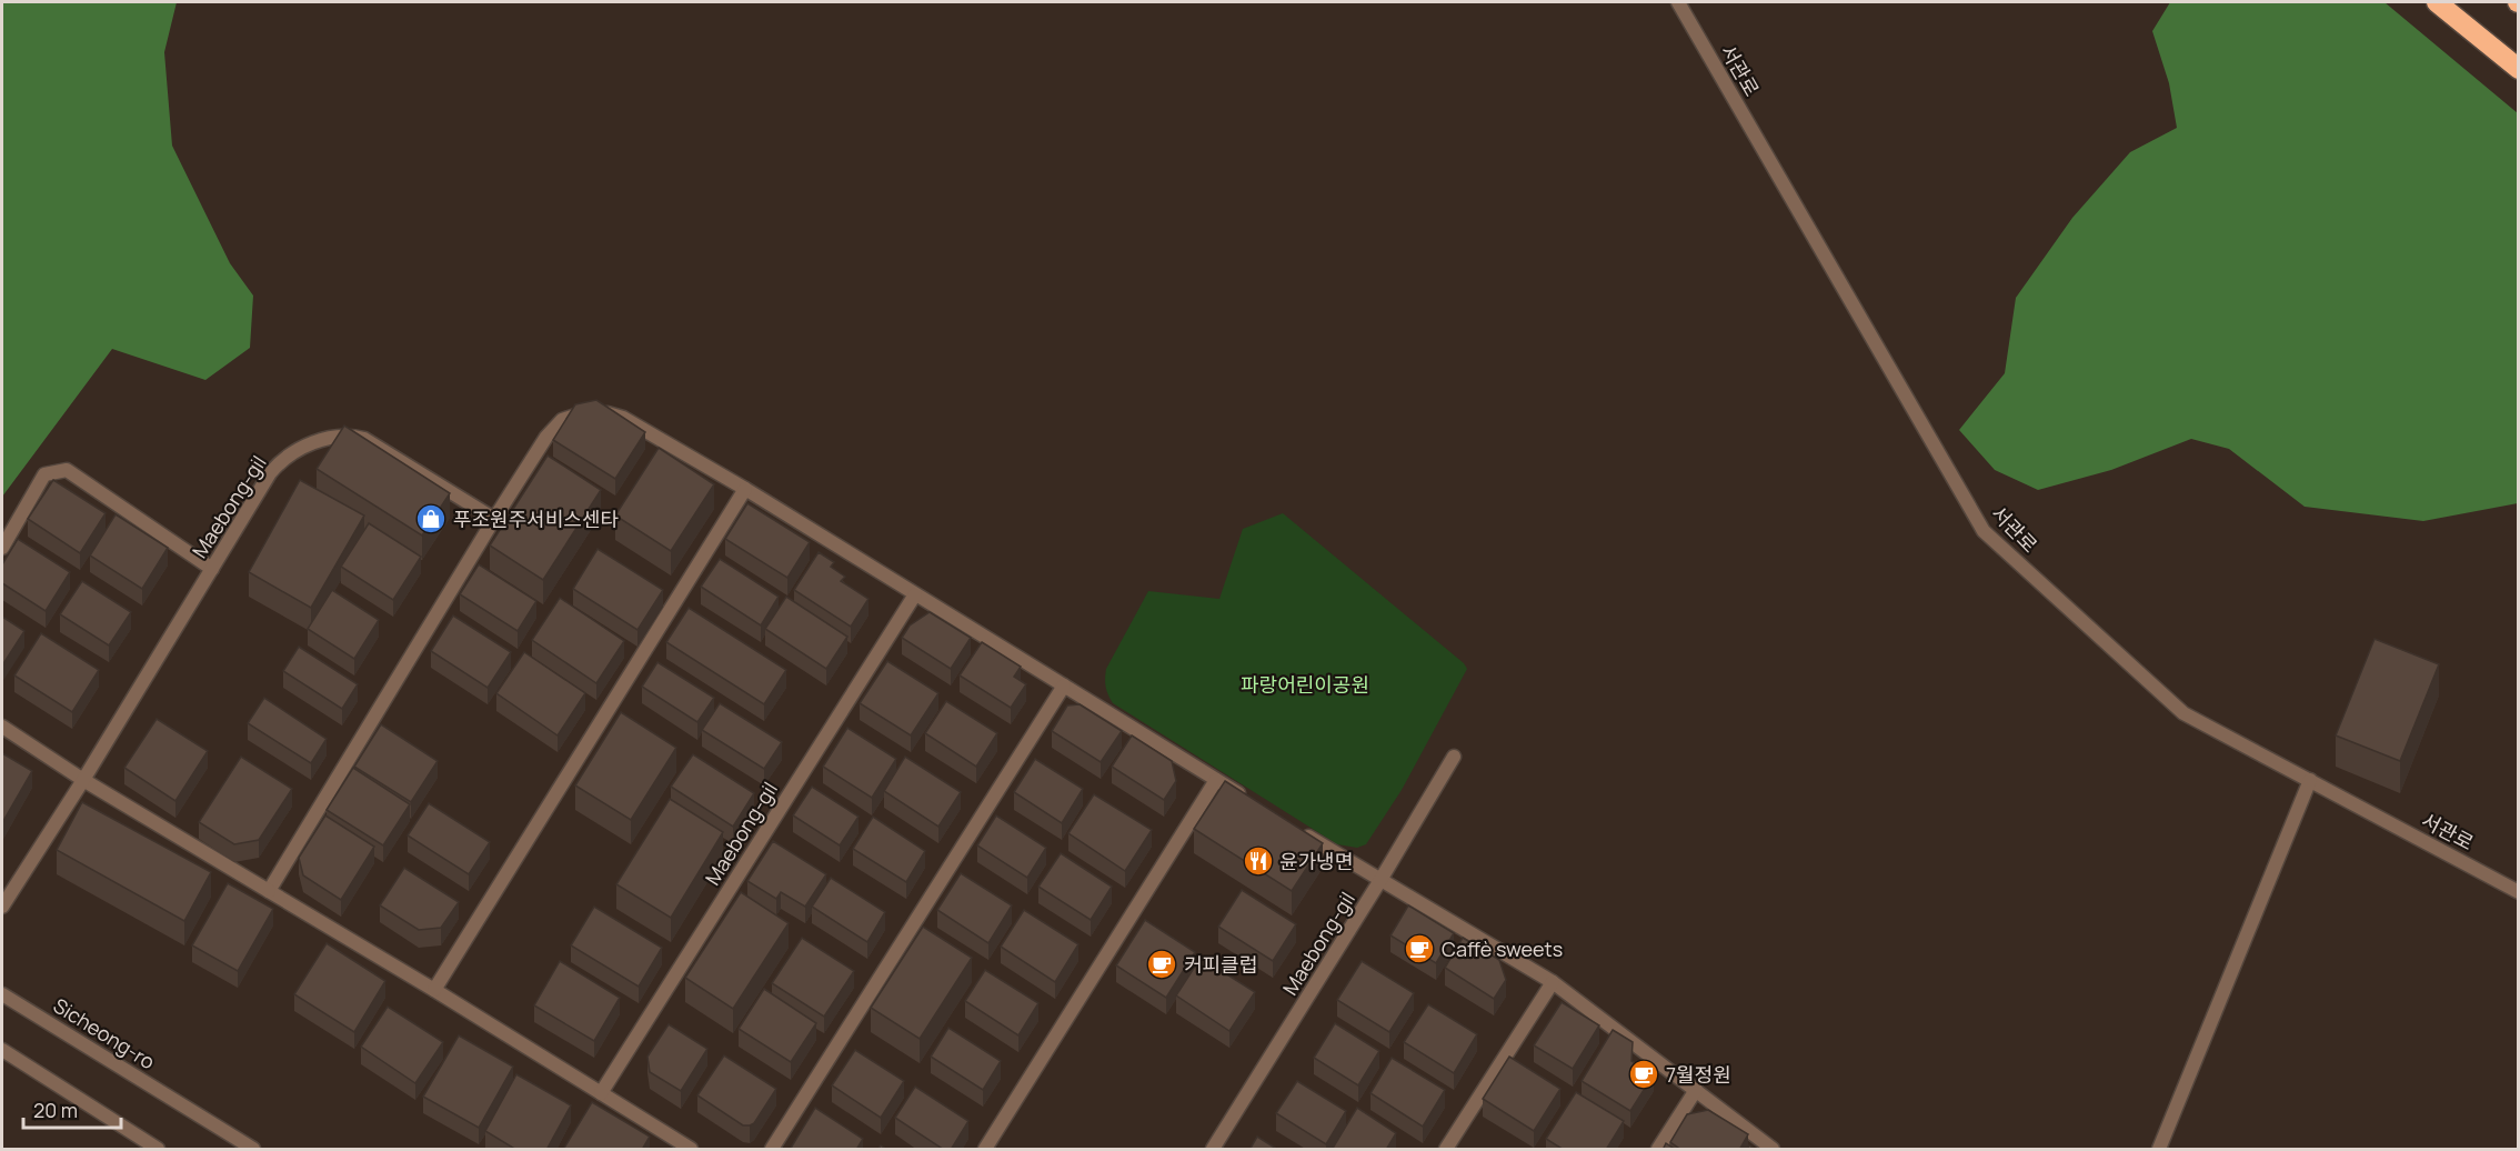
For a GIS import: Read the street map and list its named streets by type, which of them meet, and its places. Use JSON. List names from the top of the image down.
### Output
{
  "streets": {
    "street": ["서관로", "Maebong-gil", "Sicheong-ro"]
  },
  "parks": ["파랑어린이공원"],
  "places": {
    "shop": ["푸조원주서비스센타"],
    "restaurant": ["윤가냉면"],
    "cafe": ["Caffè sweets", "커피클럽", "7월정원"]
  },
  "scale_bar": "20 m"
}
